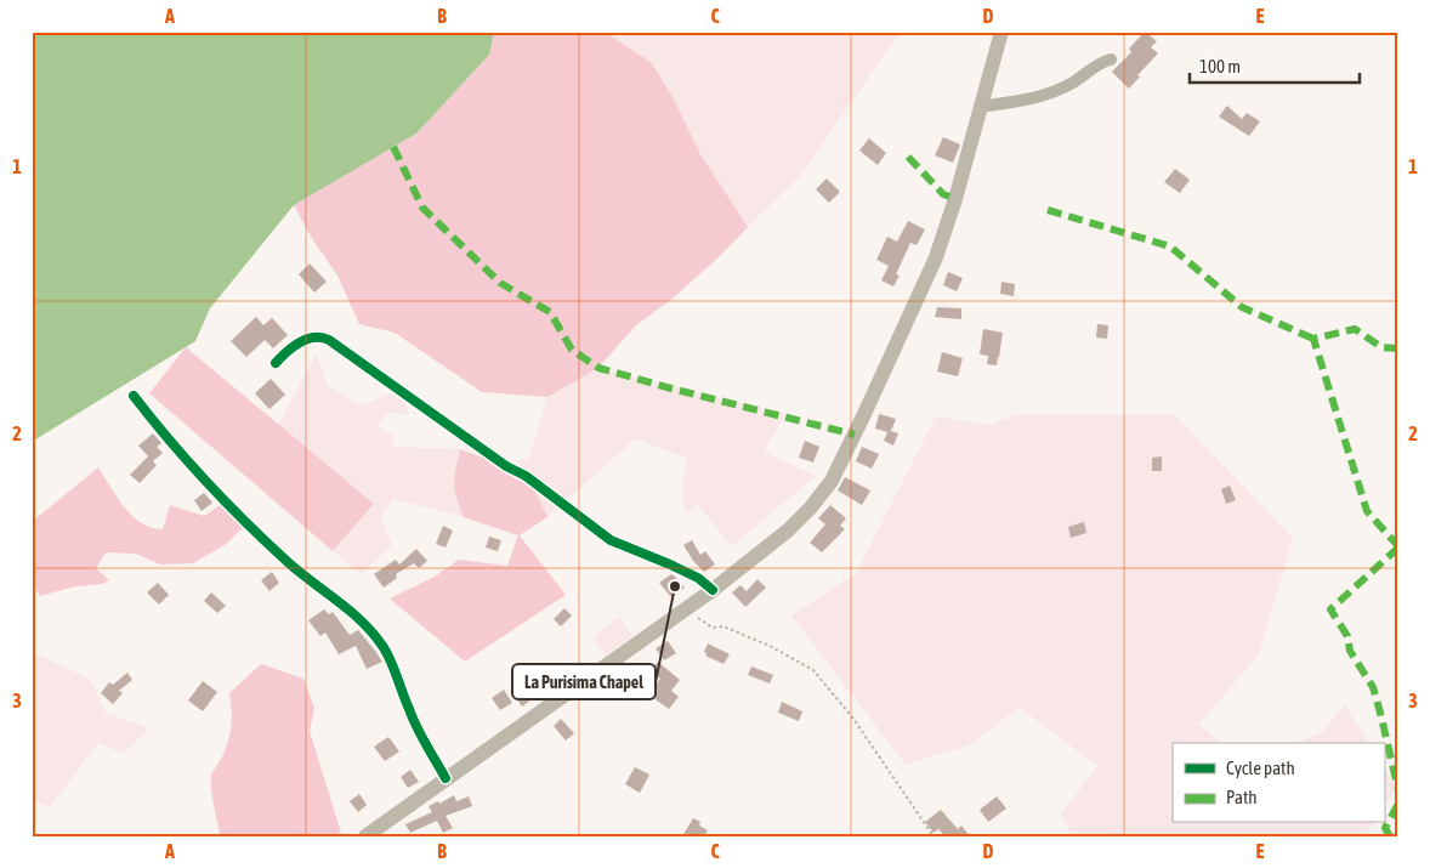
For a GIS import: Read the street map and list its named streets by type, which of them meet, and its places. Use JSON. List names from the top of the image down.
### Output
{
  "places": ["La Purisima Chapel"],
  "legend": ["Cycle path", "Path"],
  "scale_bar": "100 m",
  "grid": {
    "columns": [
      "A",
      "B",
      "C",
      "D",
      "E"
    ],
    "rows": ["1", "2", "3"]
  }
}
